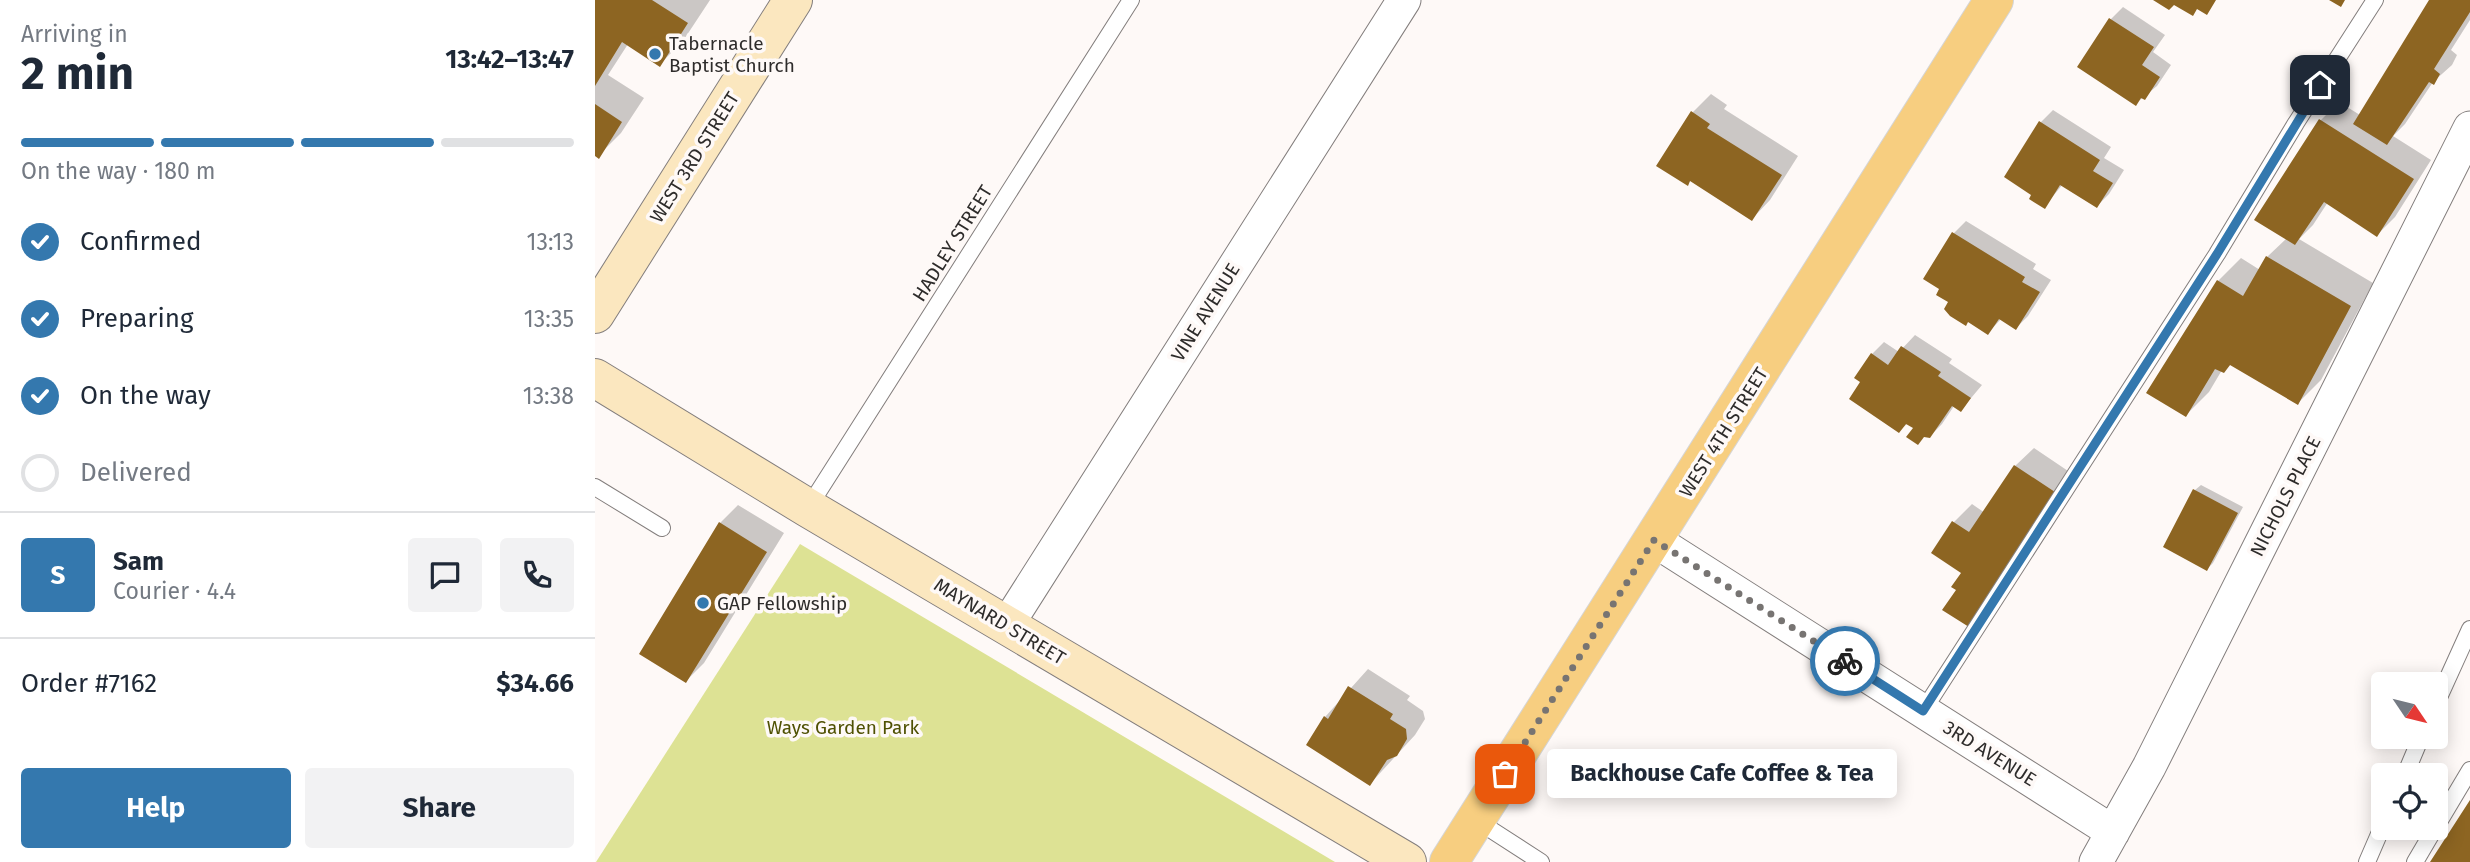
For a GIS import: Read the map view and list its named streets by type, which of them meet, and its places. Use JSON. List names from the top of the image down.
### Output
{
  "streets": {
    "main road": ["WEST 4TH STREET"],
    "street": [
      "WEST 3RD STREET",
      "VINE AVENUE",
      "NICHOLS PLACE",
      "MAYNARD STREET",
      "3RD AVENUE"
    ],
    "lane": ["HADLEY STREET"]
  },
  "crossings": [
    ["HADLEY STREET", "MAYNARD STREET"],
    ["VINE AVENUE", "MAYNARD STREET"],
    ["WEST 4TH STREET", "3RD AVENUE"],
    ["NICHOLS PLACE", "3RD AVENUE"]
  ],
  "parks": ["Ways Garden Park"],
  "places": ["Tabernacle Baptist Church", "GAP Fellowship", "Backhouse Cafe Coffee & Tea"],
  "north": "bottom right",
  "page": {
    "heading": ["2 min", "Arriving in", "13:42–13:47"],
    "panel": [
      "Sam",
      "Courier · 4.4",
      "Order #7162",
      "$34.66"
    ],
    "bar": "On the way · 180 m",
    "list": [
      ["Confirmed", "13:13"],
      ["Preparing", "13:35"],
      ["On the way", "13:38"],
      "Delivered"
    ],
    "round": "S",
    "bubble": "Backhouse Cafe Coffee & Tea",
    "buttons": ["Help", "Share"]
  }
}
